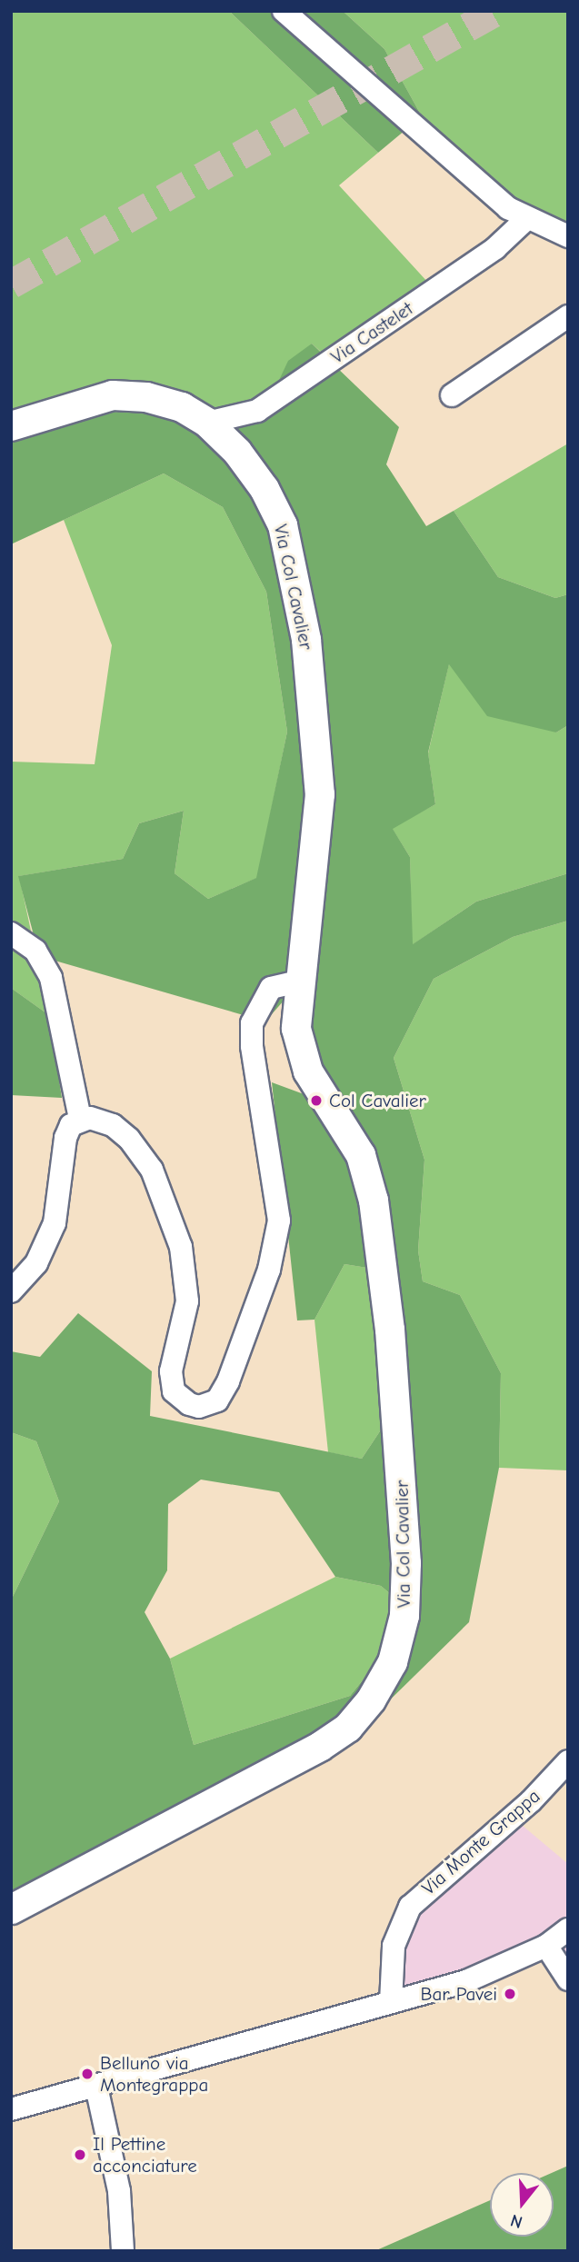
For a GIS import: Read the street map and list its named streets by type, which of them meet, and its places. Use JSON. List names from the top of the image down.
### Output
{
  "streets": {
    "main road": ["Via Col Cavalier"],
    "street": ["Via Castelet", "Via Monte Grappa"]
  },
  "crossings": [
    ["Via Castelet", "Via Col Cavalier"]
  ],
  "places": [
    "Col Cavalier",
    "Bar Pavei",
    "Belluno via Montegrappa",
    "Il Pettine acconciature"
  ],
  "north": "bottom"
}
